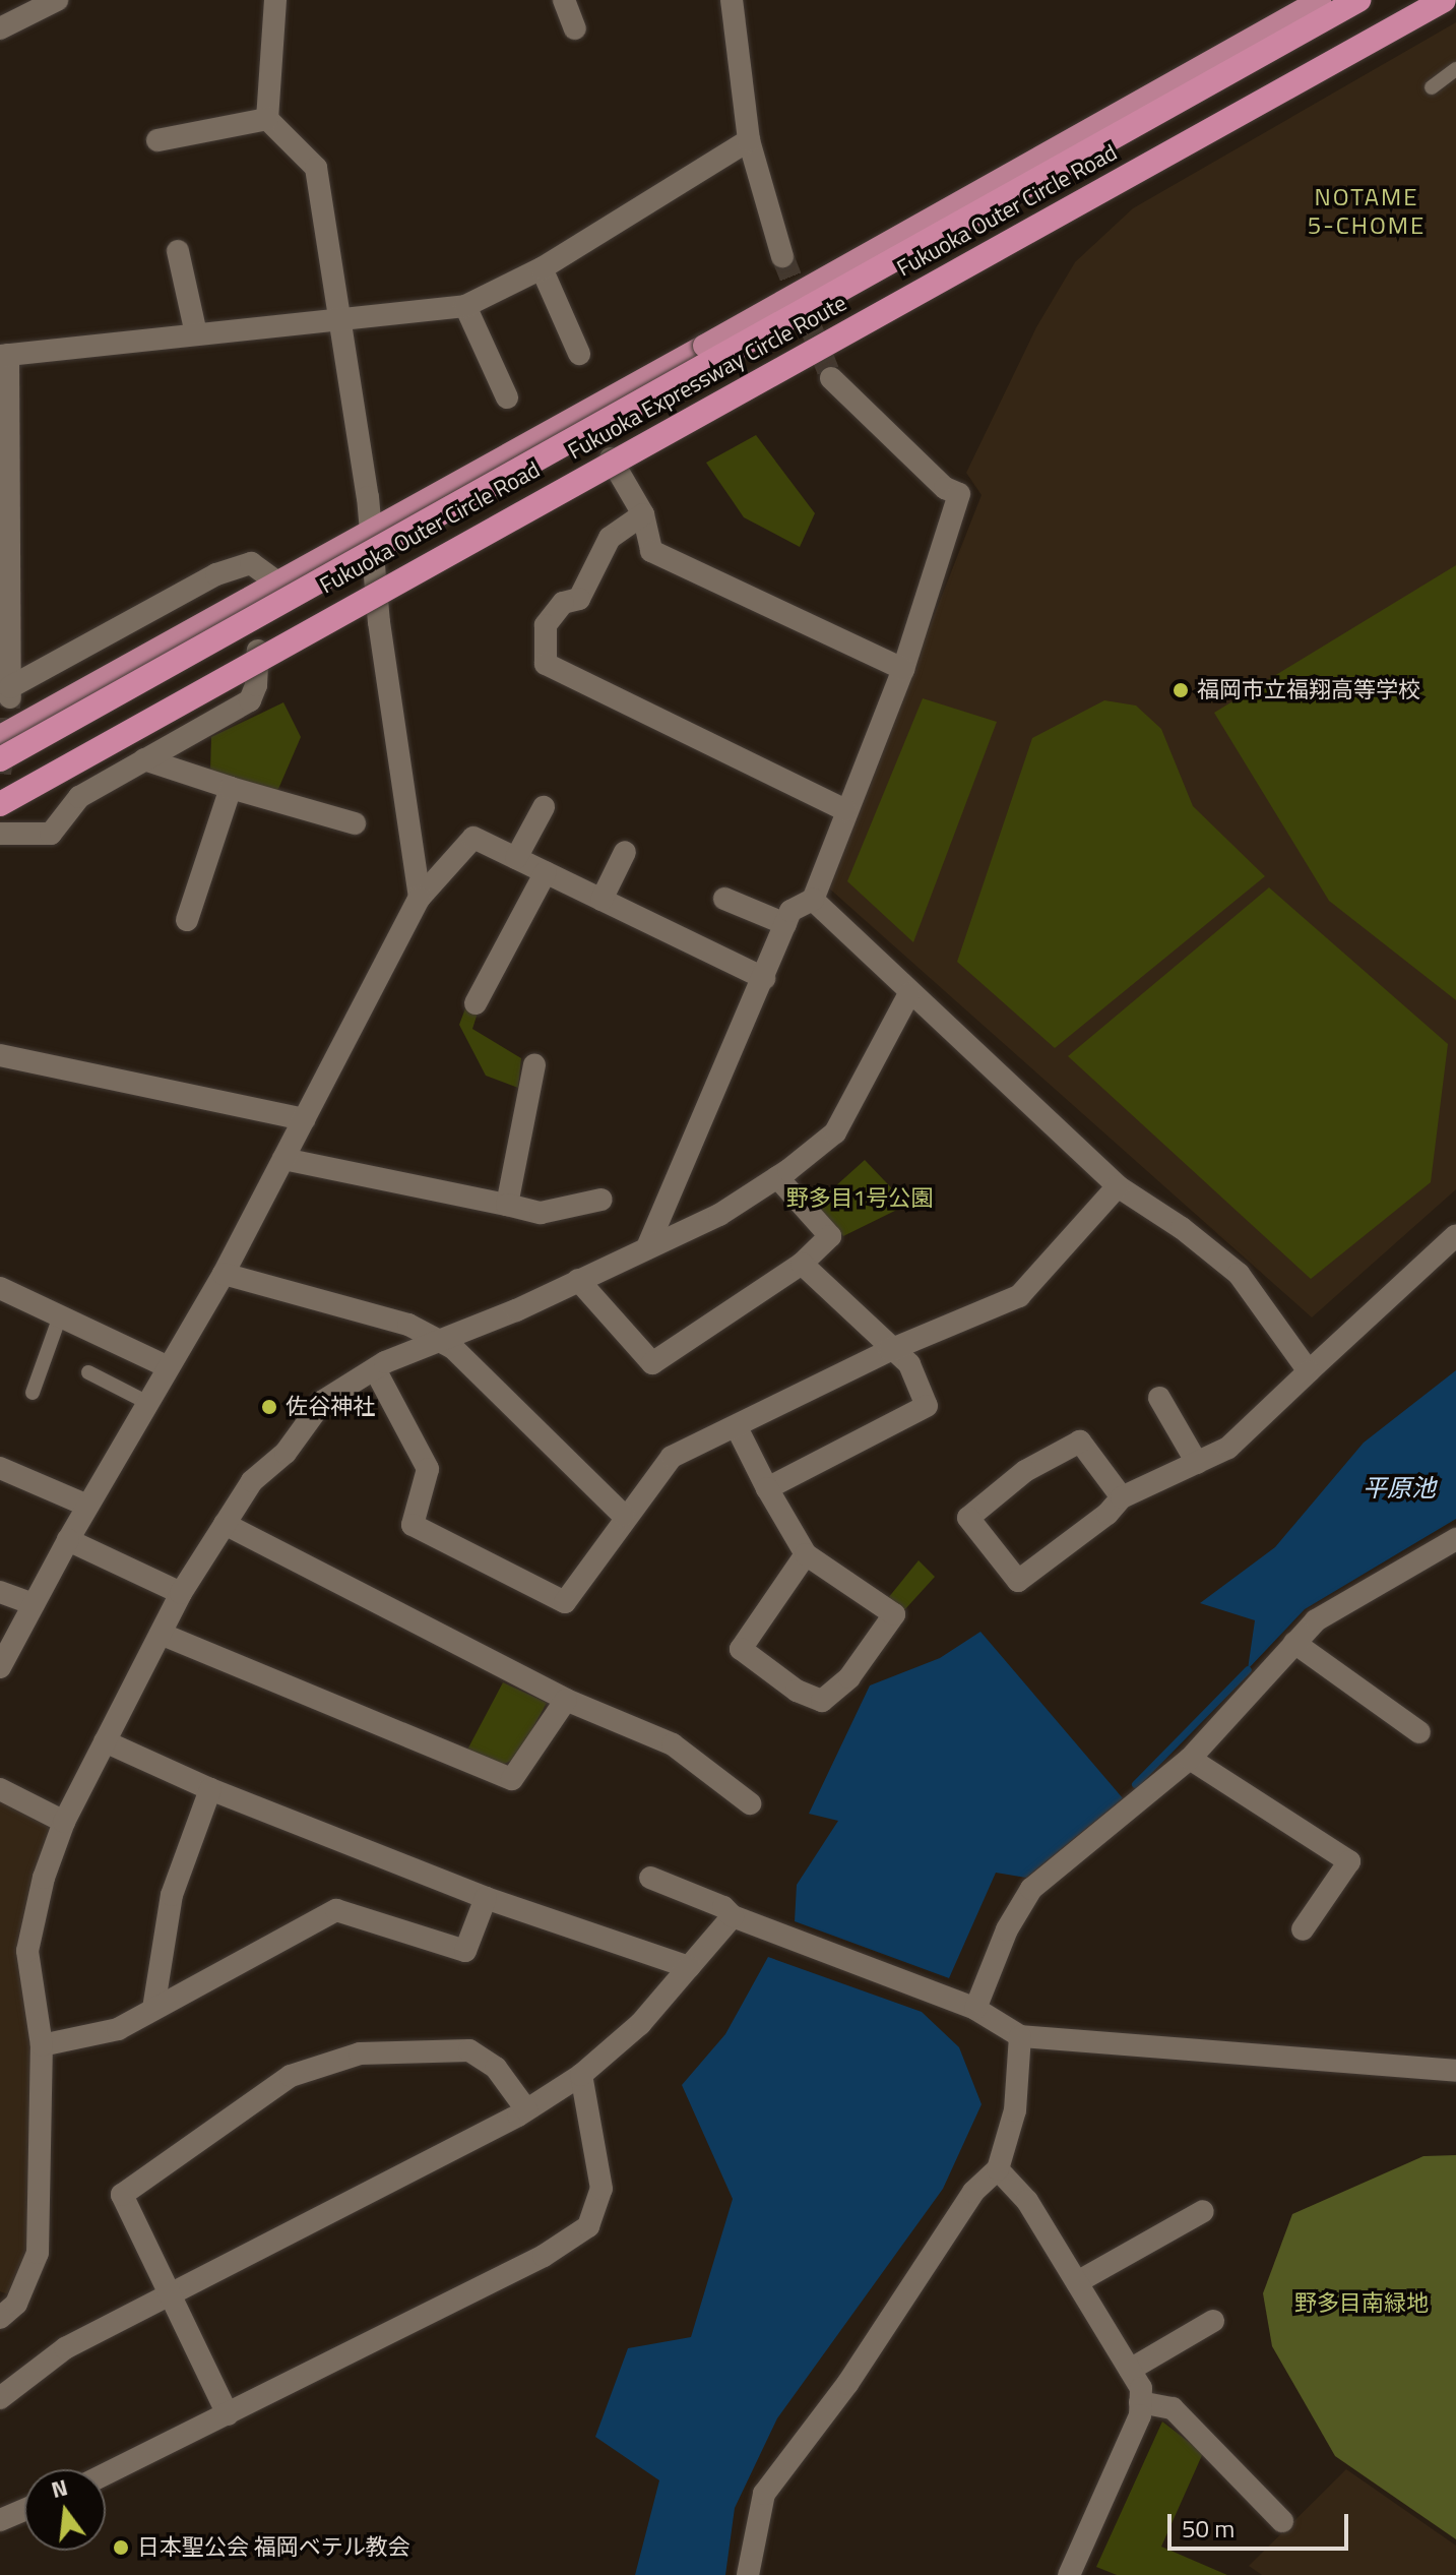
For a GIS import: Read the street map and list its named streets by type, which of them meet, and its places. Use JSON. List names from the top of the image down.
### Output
{
  "streets": {
    "highway": ["Fukuoka Outer Circle Road", "Fukuoka Expressway Circle Route"]
  },
  "crossings": [
    ["Fukuoka Outer Circle Road", "Fukuoka Expressway Circle Route"]
  ],
  "districts": ["NOTAME 5-CHOME"],
  "water": ["平原池"],
  "parks": ["野多目1号公園", "野多目南緑地"],
  "places": ["福岡市立福翔高等学校", "佐谷神社", "日本聖公会 福岡ベテル教会"],
  "scale_bar": "50 m",
  "north": "top"
}
